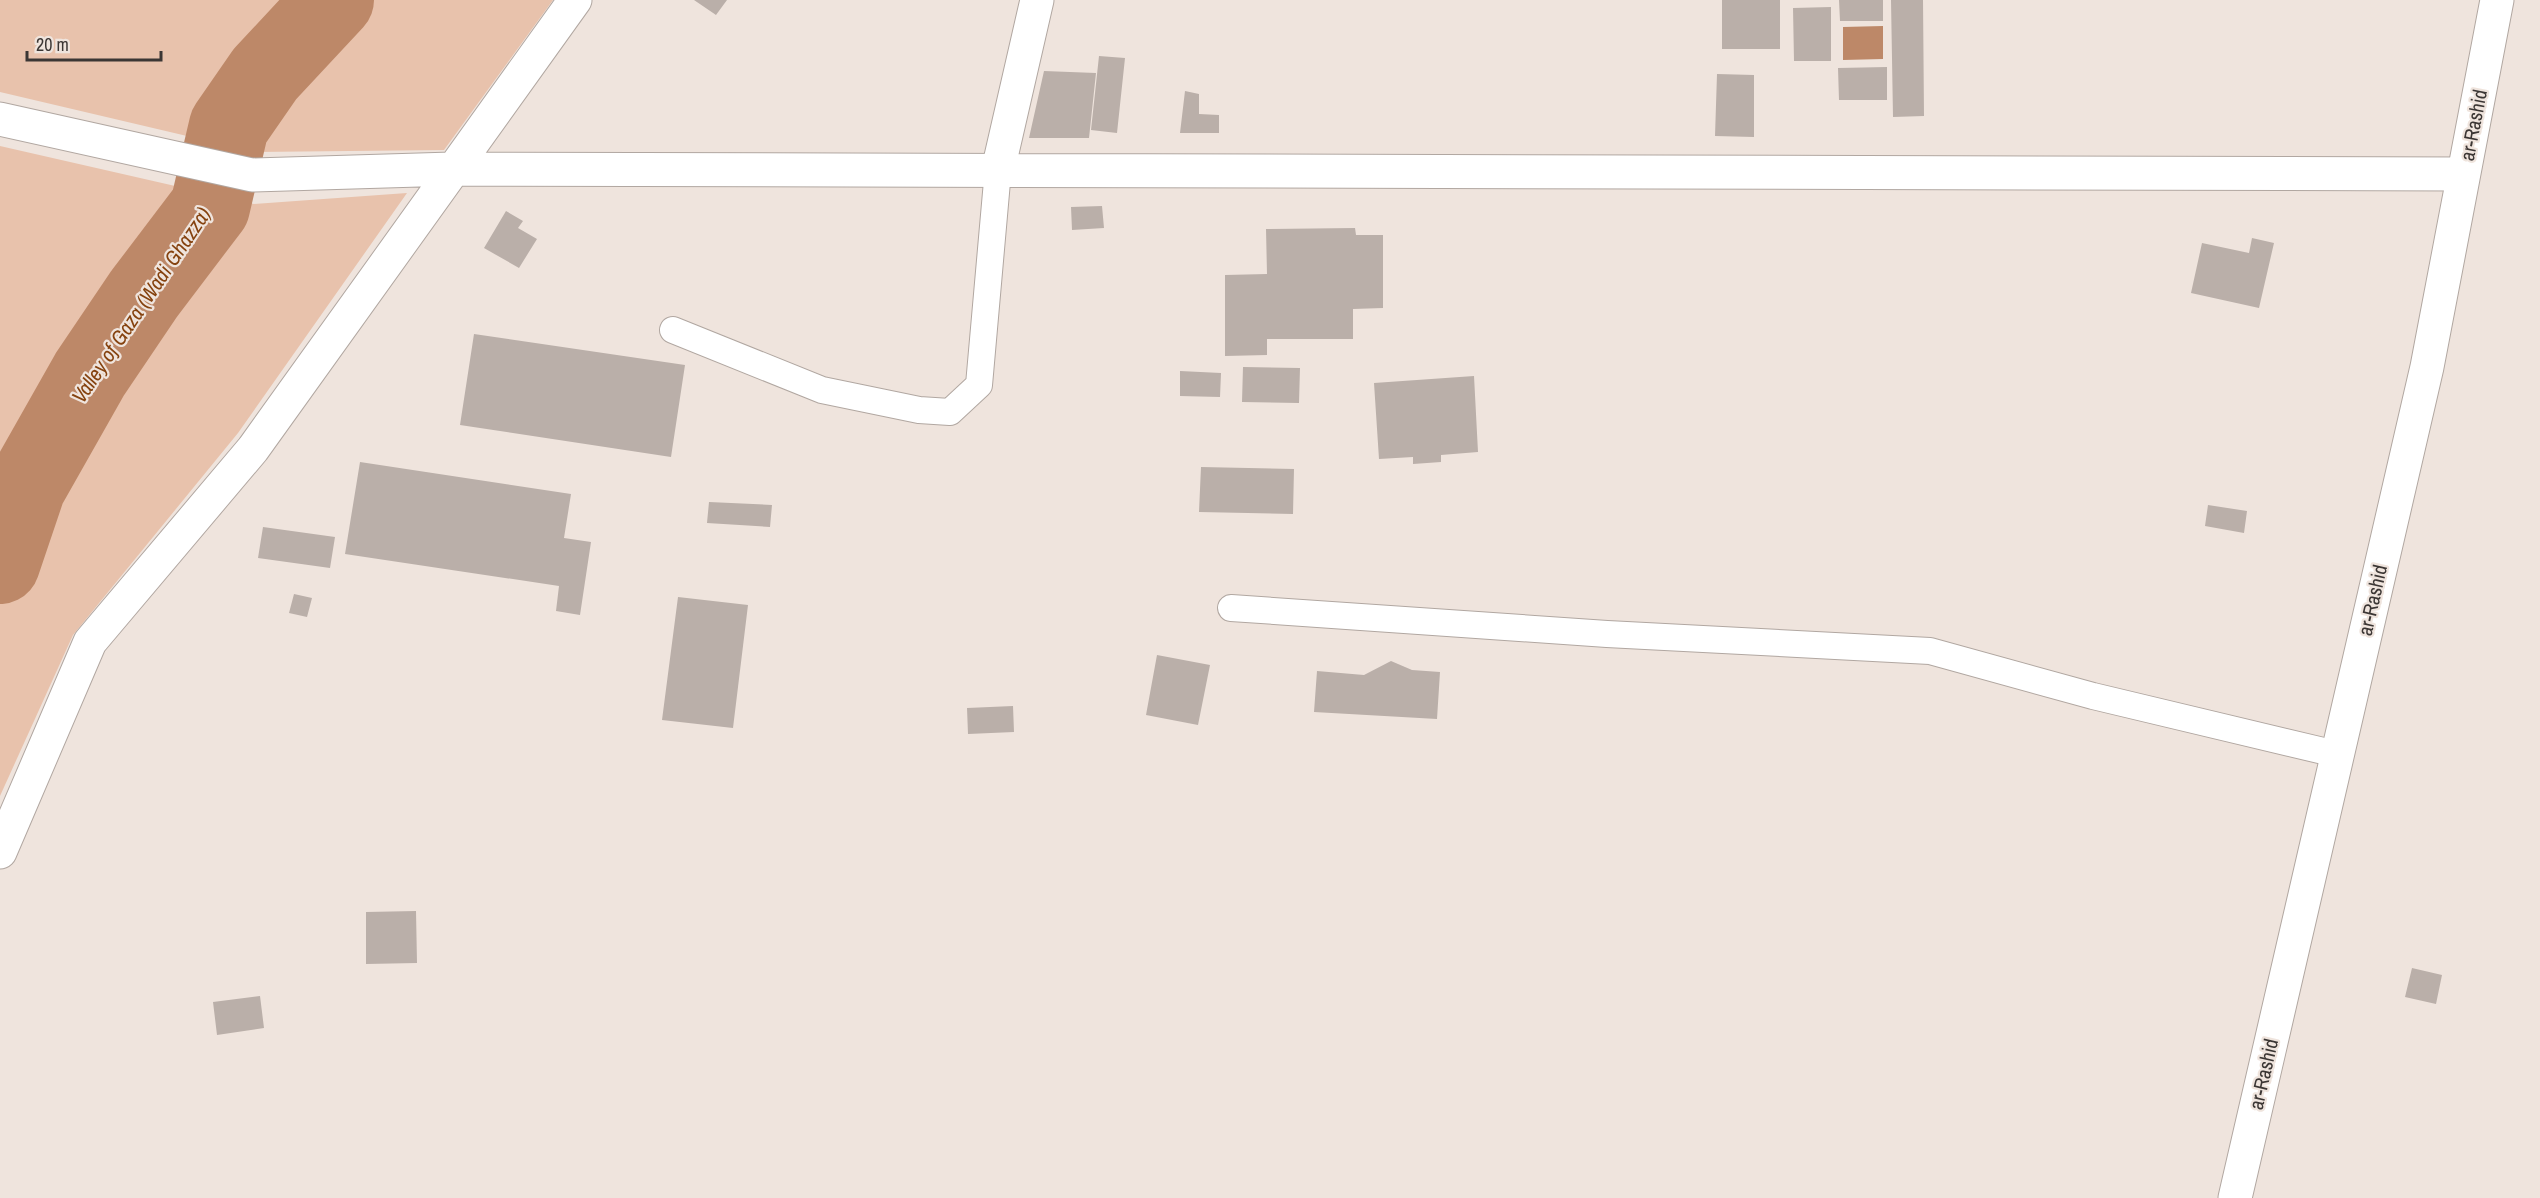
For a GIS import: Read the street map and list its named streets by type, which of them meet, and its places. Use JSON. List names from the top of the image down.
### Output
{
  "streets": {
    "street": ["ar-Rashid"]
  },
  "water": ["Valley of Gaza (Wadi Ghazza)"],
  "scale_bar": "20 m"
}
